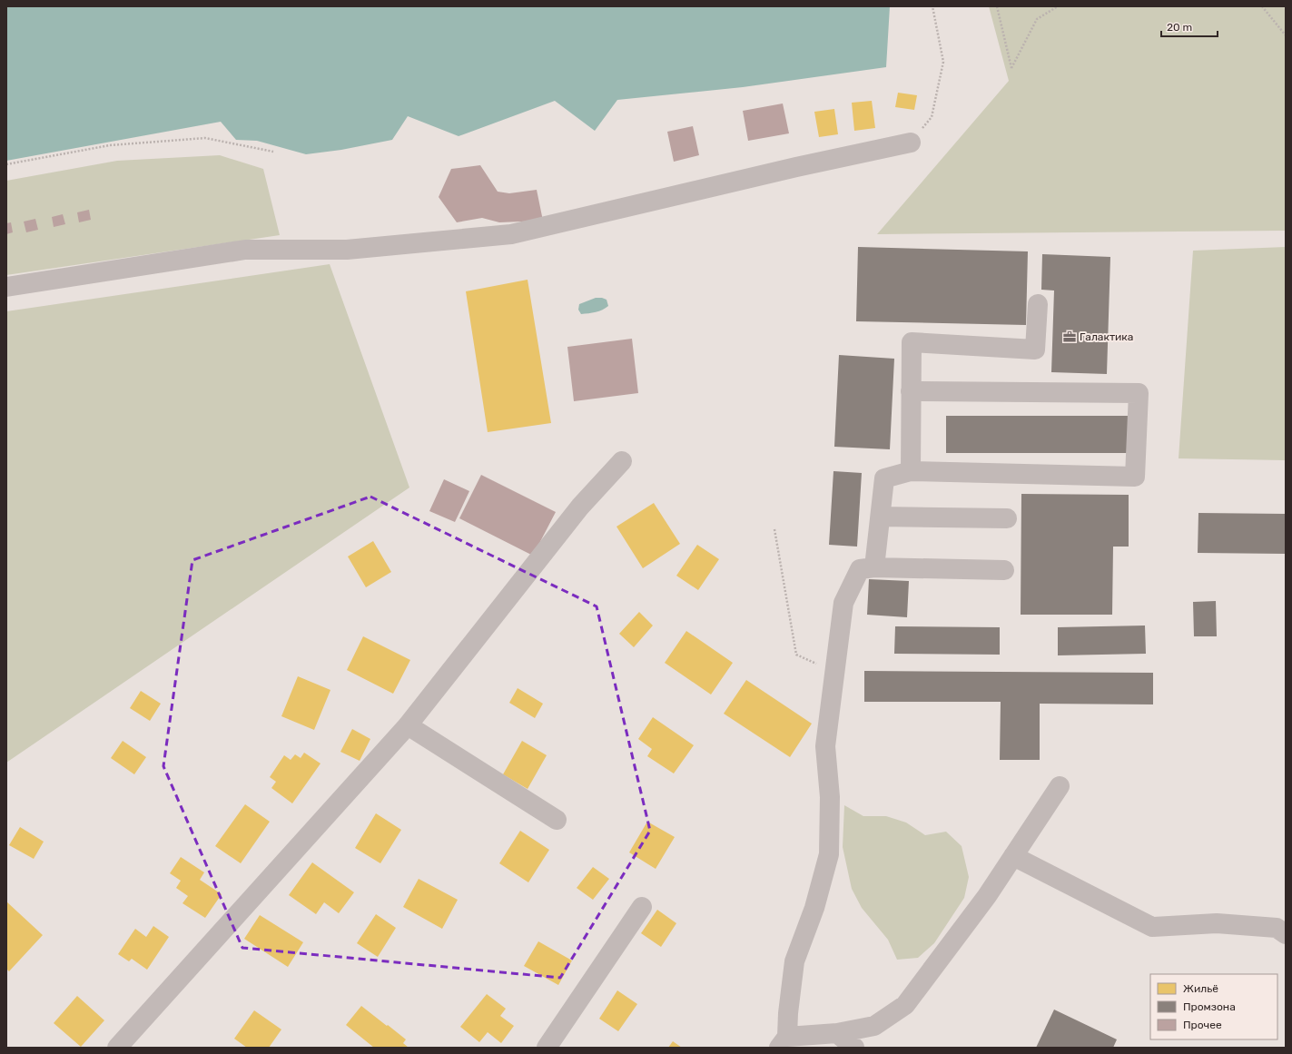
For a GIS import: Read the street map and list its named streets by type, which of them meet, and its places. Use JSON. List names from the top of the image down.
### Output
{
  "places": {
    "office": ["Галактика"]
  },
  "legend": ["Жильё", "Промзона", "Прочее"],
  "scale_bar": "20 m"
}
